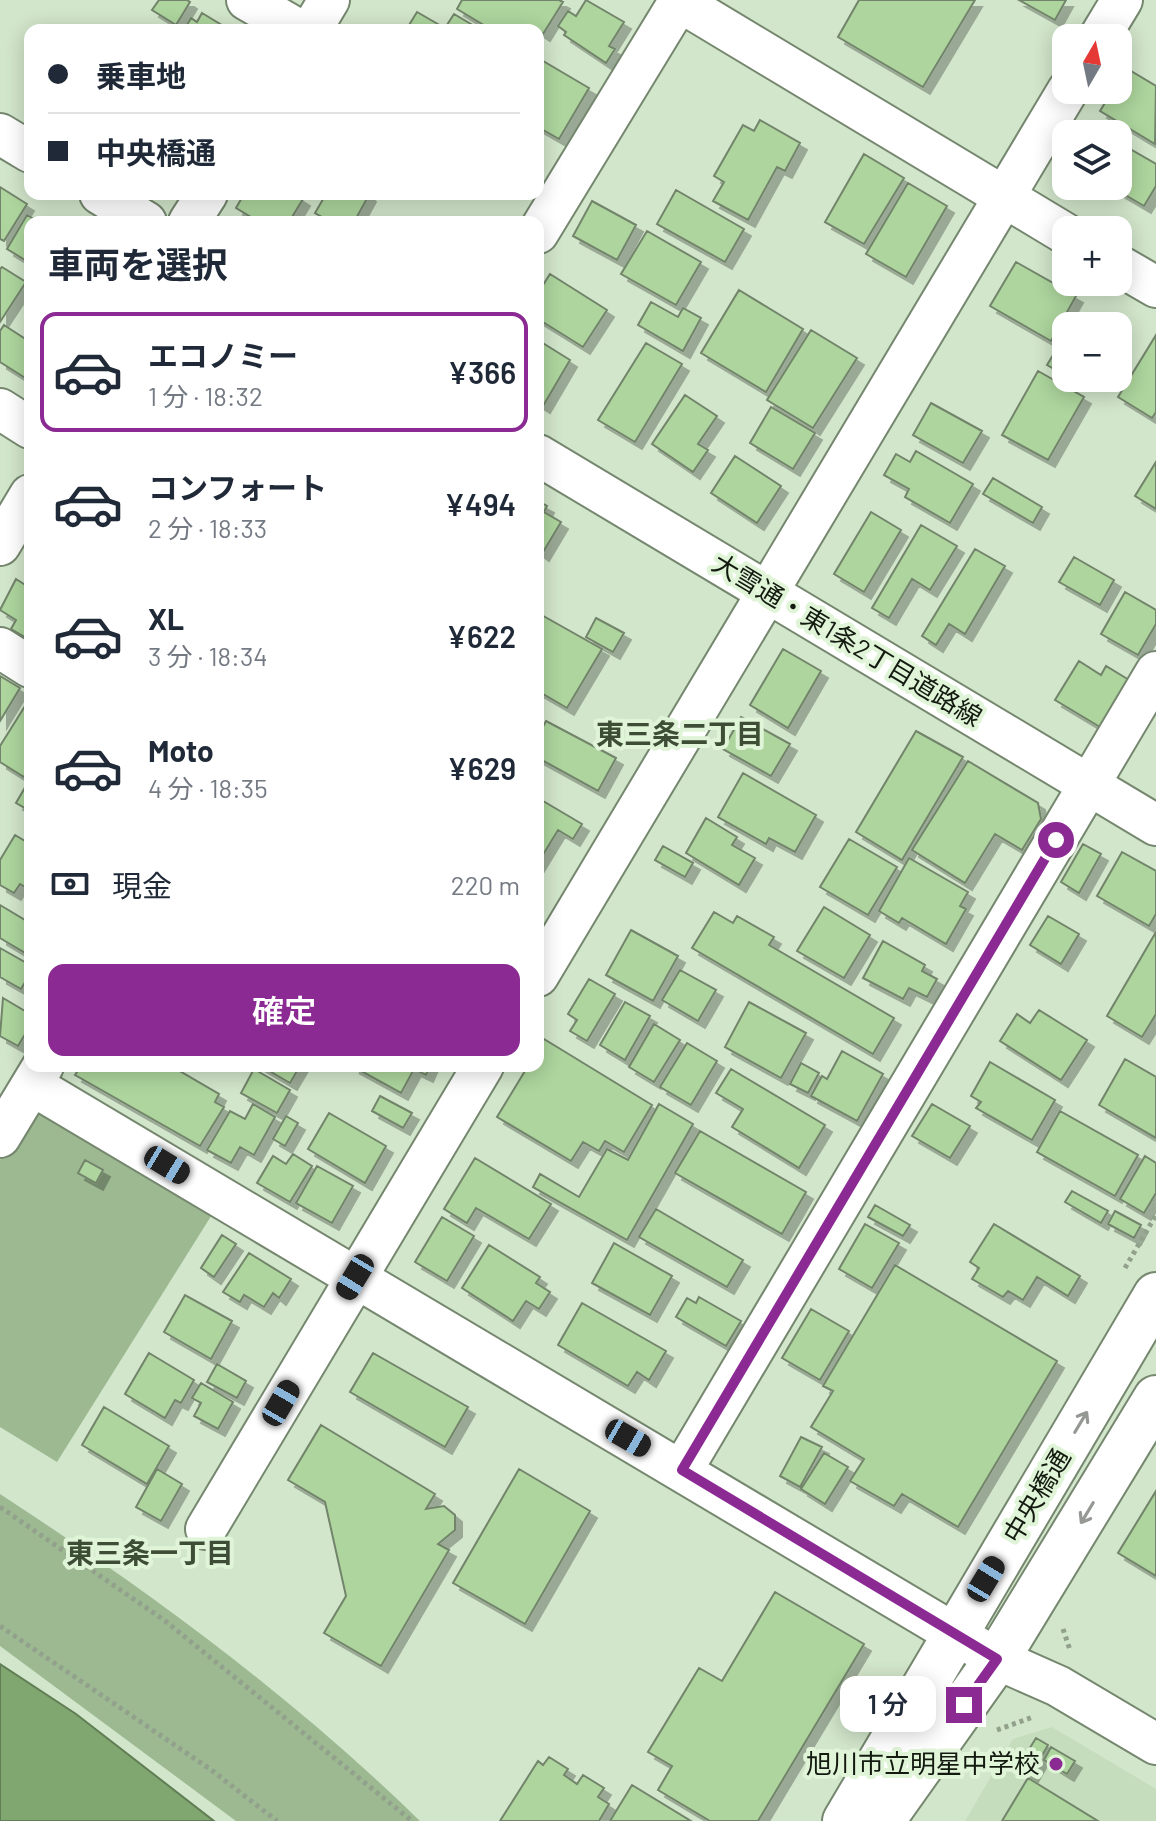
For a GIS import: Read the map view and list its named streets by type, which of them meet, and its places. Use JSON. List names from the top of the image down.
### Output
{
  "streets": {
    "street": ["大雪通・東1条2丁目道路線", "中央橋通"]
  },
  "districts": ["東三条二丁目", "東三条一丁目"],
  "places": ["旭川市立明星中学校"],
  "north": "top",
  "page": {
    "map_buttons": ["+", "−"],
    "banner": ["乗車地", "中央橋通"],
    "heading": "車両を選択",
    "list": [
      {
        "name": "エコノミー",
        "note": "1 分 · 18:32",
        "value": "¥366"
      },
      {
        "name": "コンフォート",
        "note": "2 分 · 18:33",
        "value": "¥494"
      },
      {
        "name": "XL",
        "note": "3 分 · 18:34",
        "value": "¥622"
      },
      {
        "name": "Moto",
        "note": "4 分 · 18:35",
        "value": "¥629"
      }
    ],
    "pay": ["現金", "220 m"],
    "buttons": "確定",
    "bubble": "1 分"
  }
}
